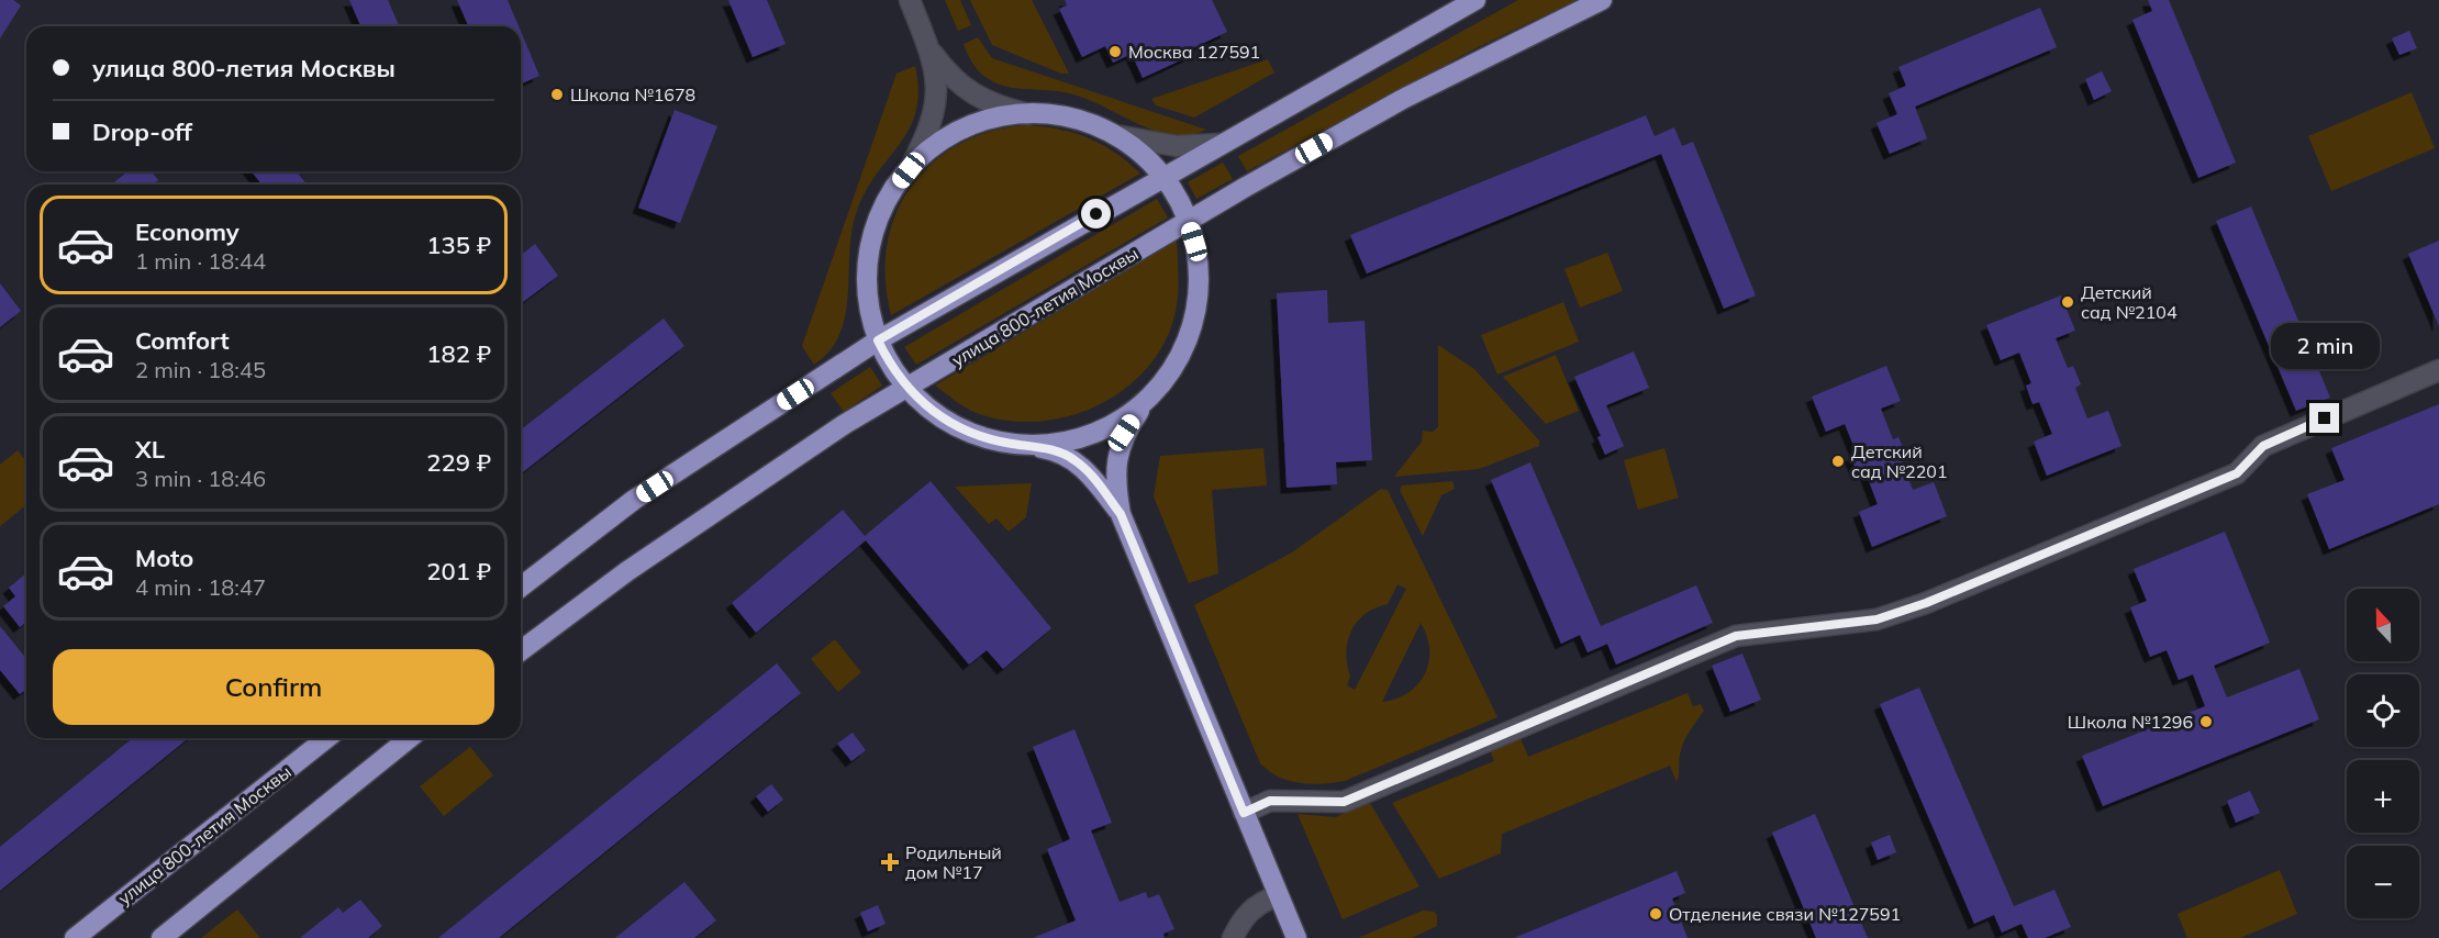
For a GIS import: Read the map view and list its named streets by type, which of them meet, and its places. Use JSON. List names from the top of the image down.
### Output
{
  "streets": {
    "main road": ["улица 800-летия Москвы"]
  },
  "places": {
    "other": [
      "Москва 127591",
      "Школа №1678",
      "Детский сад №2104",
      "Детский сад №2201",
      "Школа №1296",
      "Отделение связи №127591"
    ],
    "health": ["Родильный дом №17"]
  },
  "north": "top",
  "page": {
    "banner": ["улица 800-летия Москвы", "Drop-off"],
    "list": [
      {
        "name": "Economy",
        "note": "1 min · 18:44",
        "value": "135 ₽"
      },
      {
        "name": "Comfort",
        "note": "2 min · 18:45",
        "value": "182 ₽"
      },
      {
        "name": "XL",
        "note": "3 min · 18:46",
        "value": "229 ₽"
      },
      {
        "name": "Moto",
        "note": "4 min · 18:47",
        "value": "201 ₽"
      }
    ],
    "bubble": "2 min",
    "map_buttons": ["+", "−"],
    "buttons": "Confirm"
  }
}
